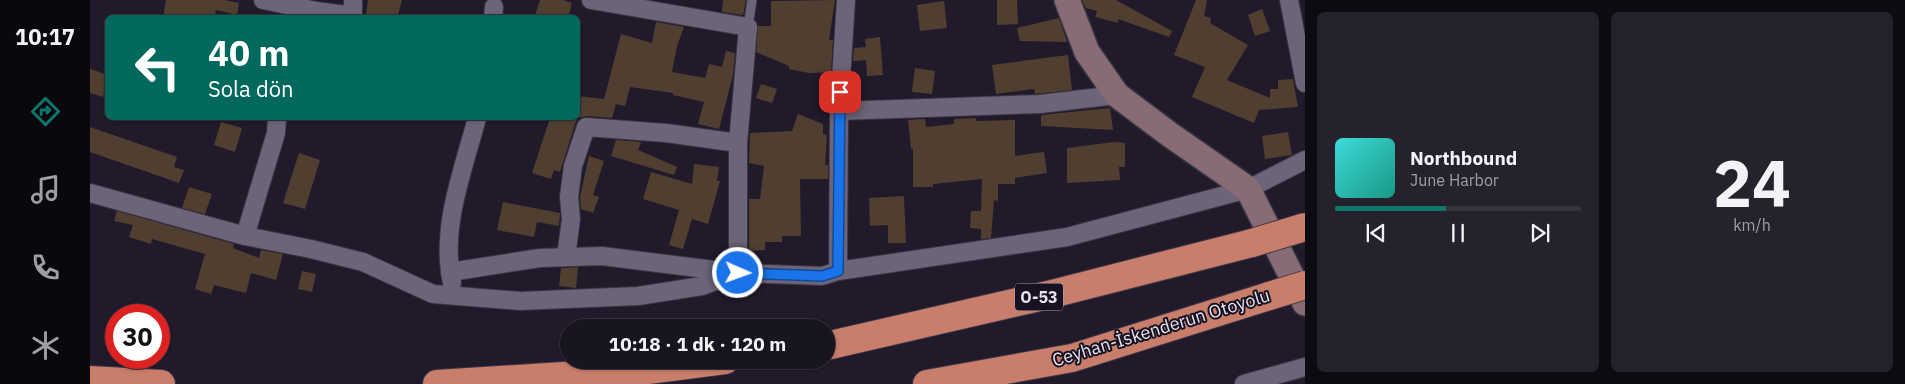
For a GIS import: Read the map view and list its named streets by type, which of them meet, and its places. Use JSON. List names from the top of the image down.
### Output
{
  "streets": {
    "highway": ["O-53", "Ceyhan-İskenderun Otoyolu"]
  },
  "page": {
    "tabs": "10:17",
    "tile": ["24", "km/h"],
    "turn": ["40 m", "Sola dön"],
    "song": ["Northbound", "June Harbor"],
    "limit": "30",
    "trip": "10:18 · 1 dk · 120 m"
  }
}
